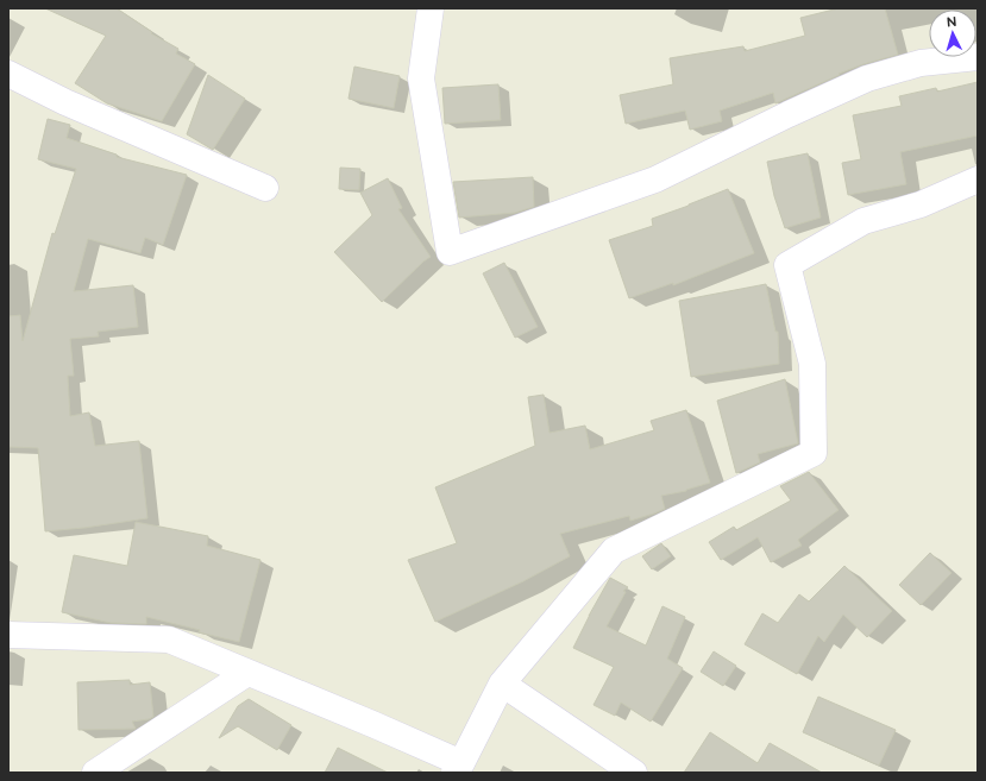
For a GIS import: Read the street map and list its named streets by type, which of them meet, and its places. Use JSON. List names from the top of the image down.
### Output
{
  "north": "top"
}
